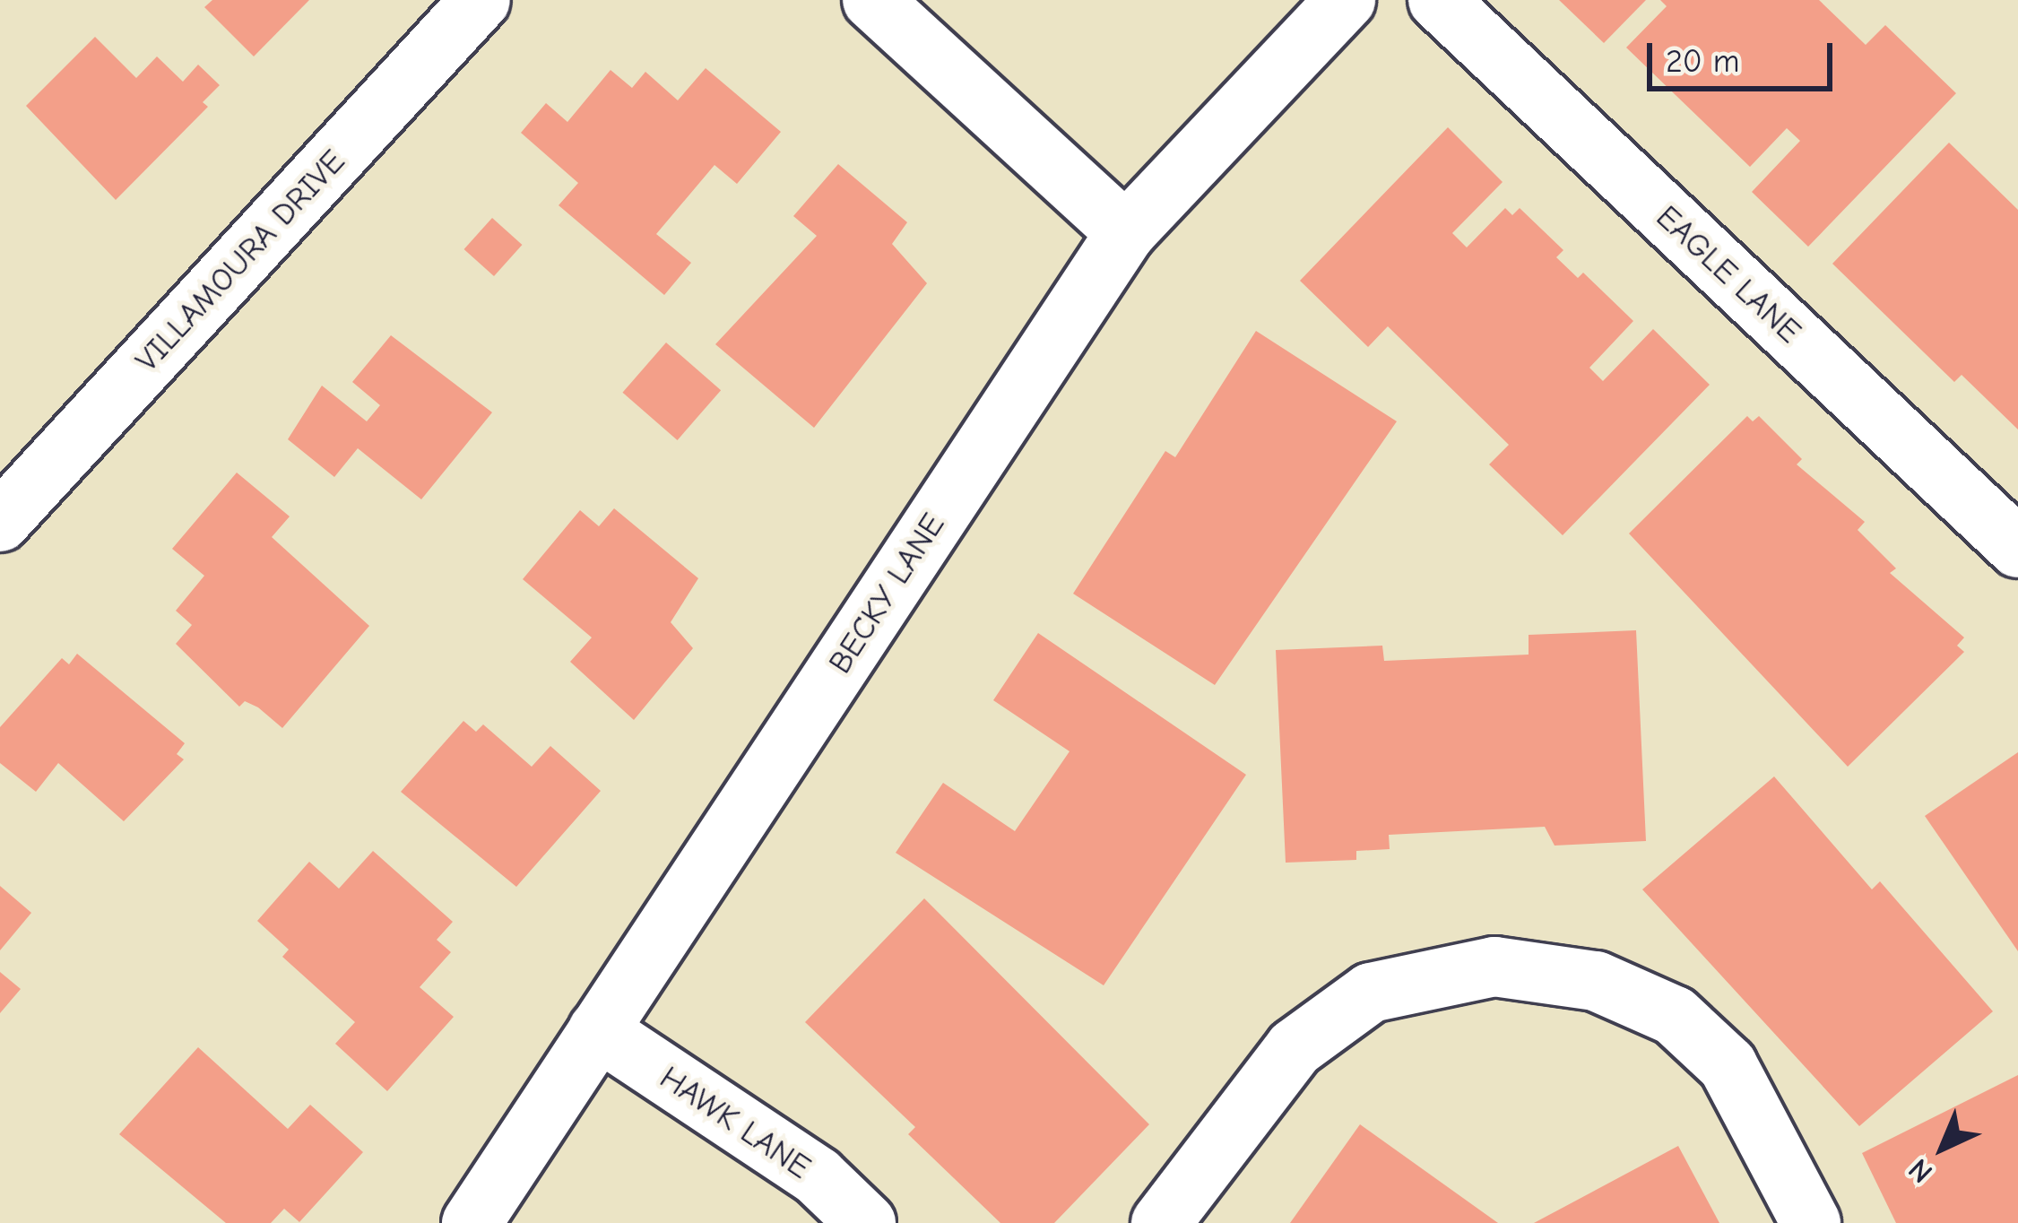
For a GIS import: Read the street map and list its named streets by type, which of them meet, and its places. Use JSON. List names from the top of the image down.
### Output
{
  "streets": {
    "street": [
      "VILLAMOURA DRIVE",
      "EAGLE LANE",
      "BECKY LANE",
      "HAWK LANE"
    ]
  },
  "crossings": [
    ["BECKY LANE", "HAWK LANE"]
  ],
  "scale_bar": "20 m",
  "north": "bottom left"
}
